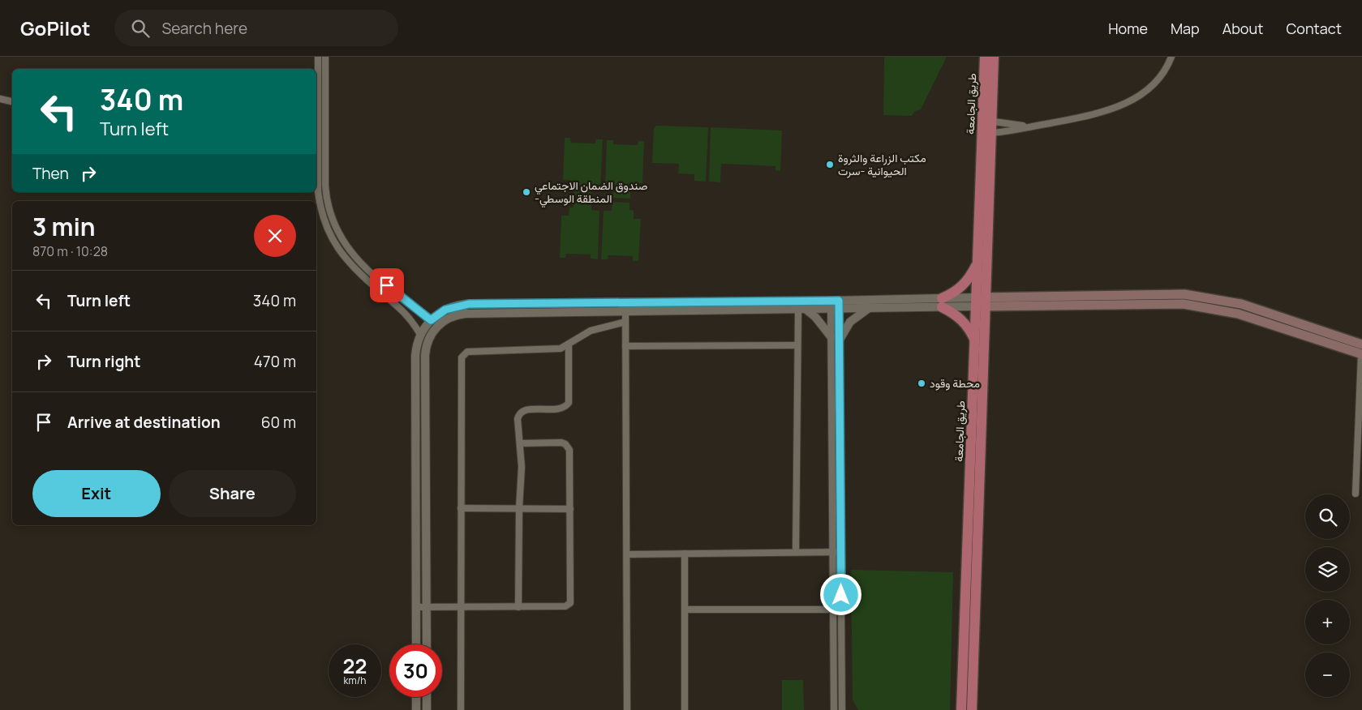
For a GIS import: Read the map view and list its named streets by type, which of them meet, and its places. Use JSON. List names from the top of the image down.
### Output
{
  "streets": {
    "highway": ["طريق الجامعة"]
  },
  "places": ["مكتب الزراعة والثروة الحيوانية -سرت", "صندوق الضمان الاجتماعي -المنطقة الوسطي", "محطة وقود"],
  "page": {
    "header": "GoPilot",
    "search": "Search here",
    "nav": [
      "Home",
      "Map",
      "About",
      "Contact"
    ],
    "turn": ["340 m", "Turn left"],
    "then": "Then",
    "heading": ["3 min", "870 m · 10:28"],
    "list": [
      {
        "name": "Turn left",
        "value": "340 m"
      },
      {
        "name": "Turn right",
        "value": "470 m"
      },
      {
        "name": "Arrive at destination",
        "value": "60 m"
      }
    ],
    "buttons": ["Exit", "Share"],
    "map_buttons": ["+", "−"],
    "speed": "22 km/h",
    "limit": "30"
  }
}
